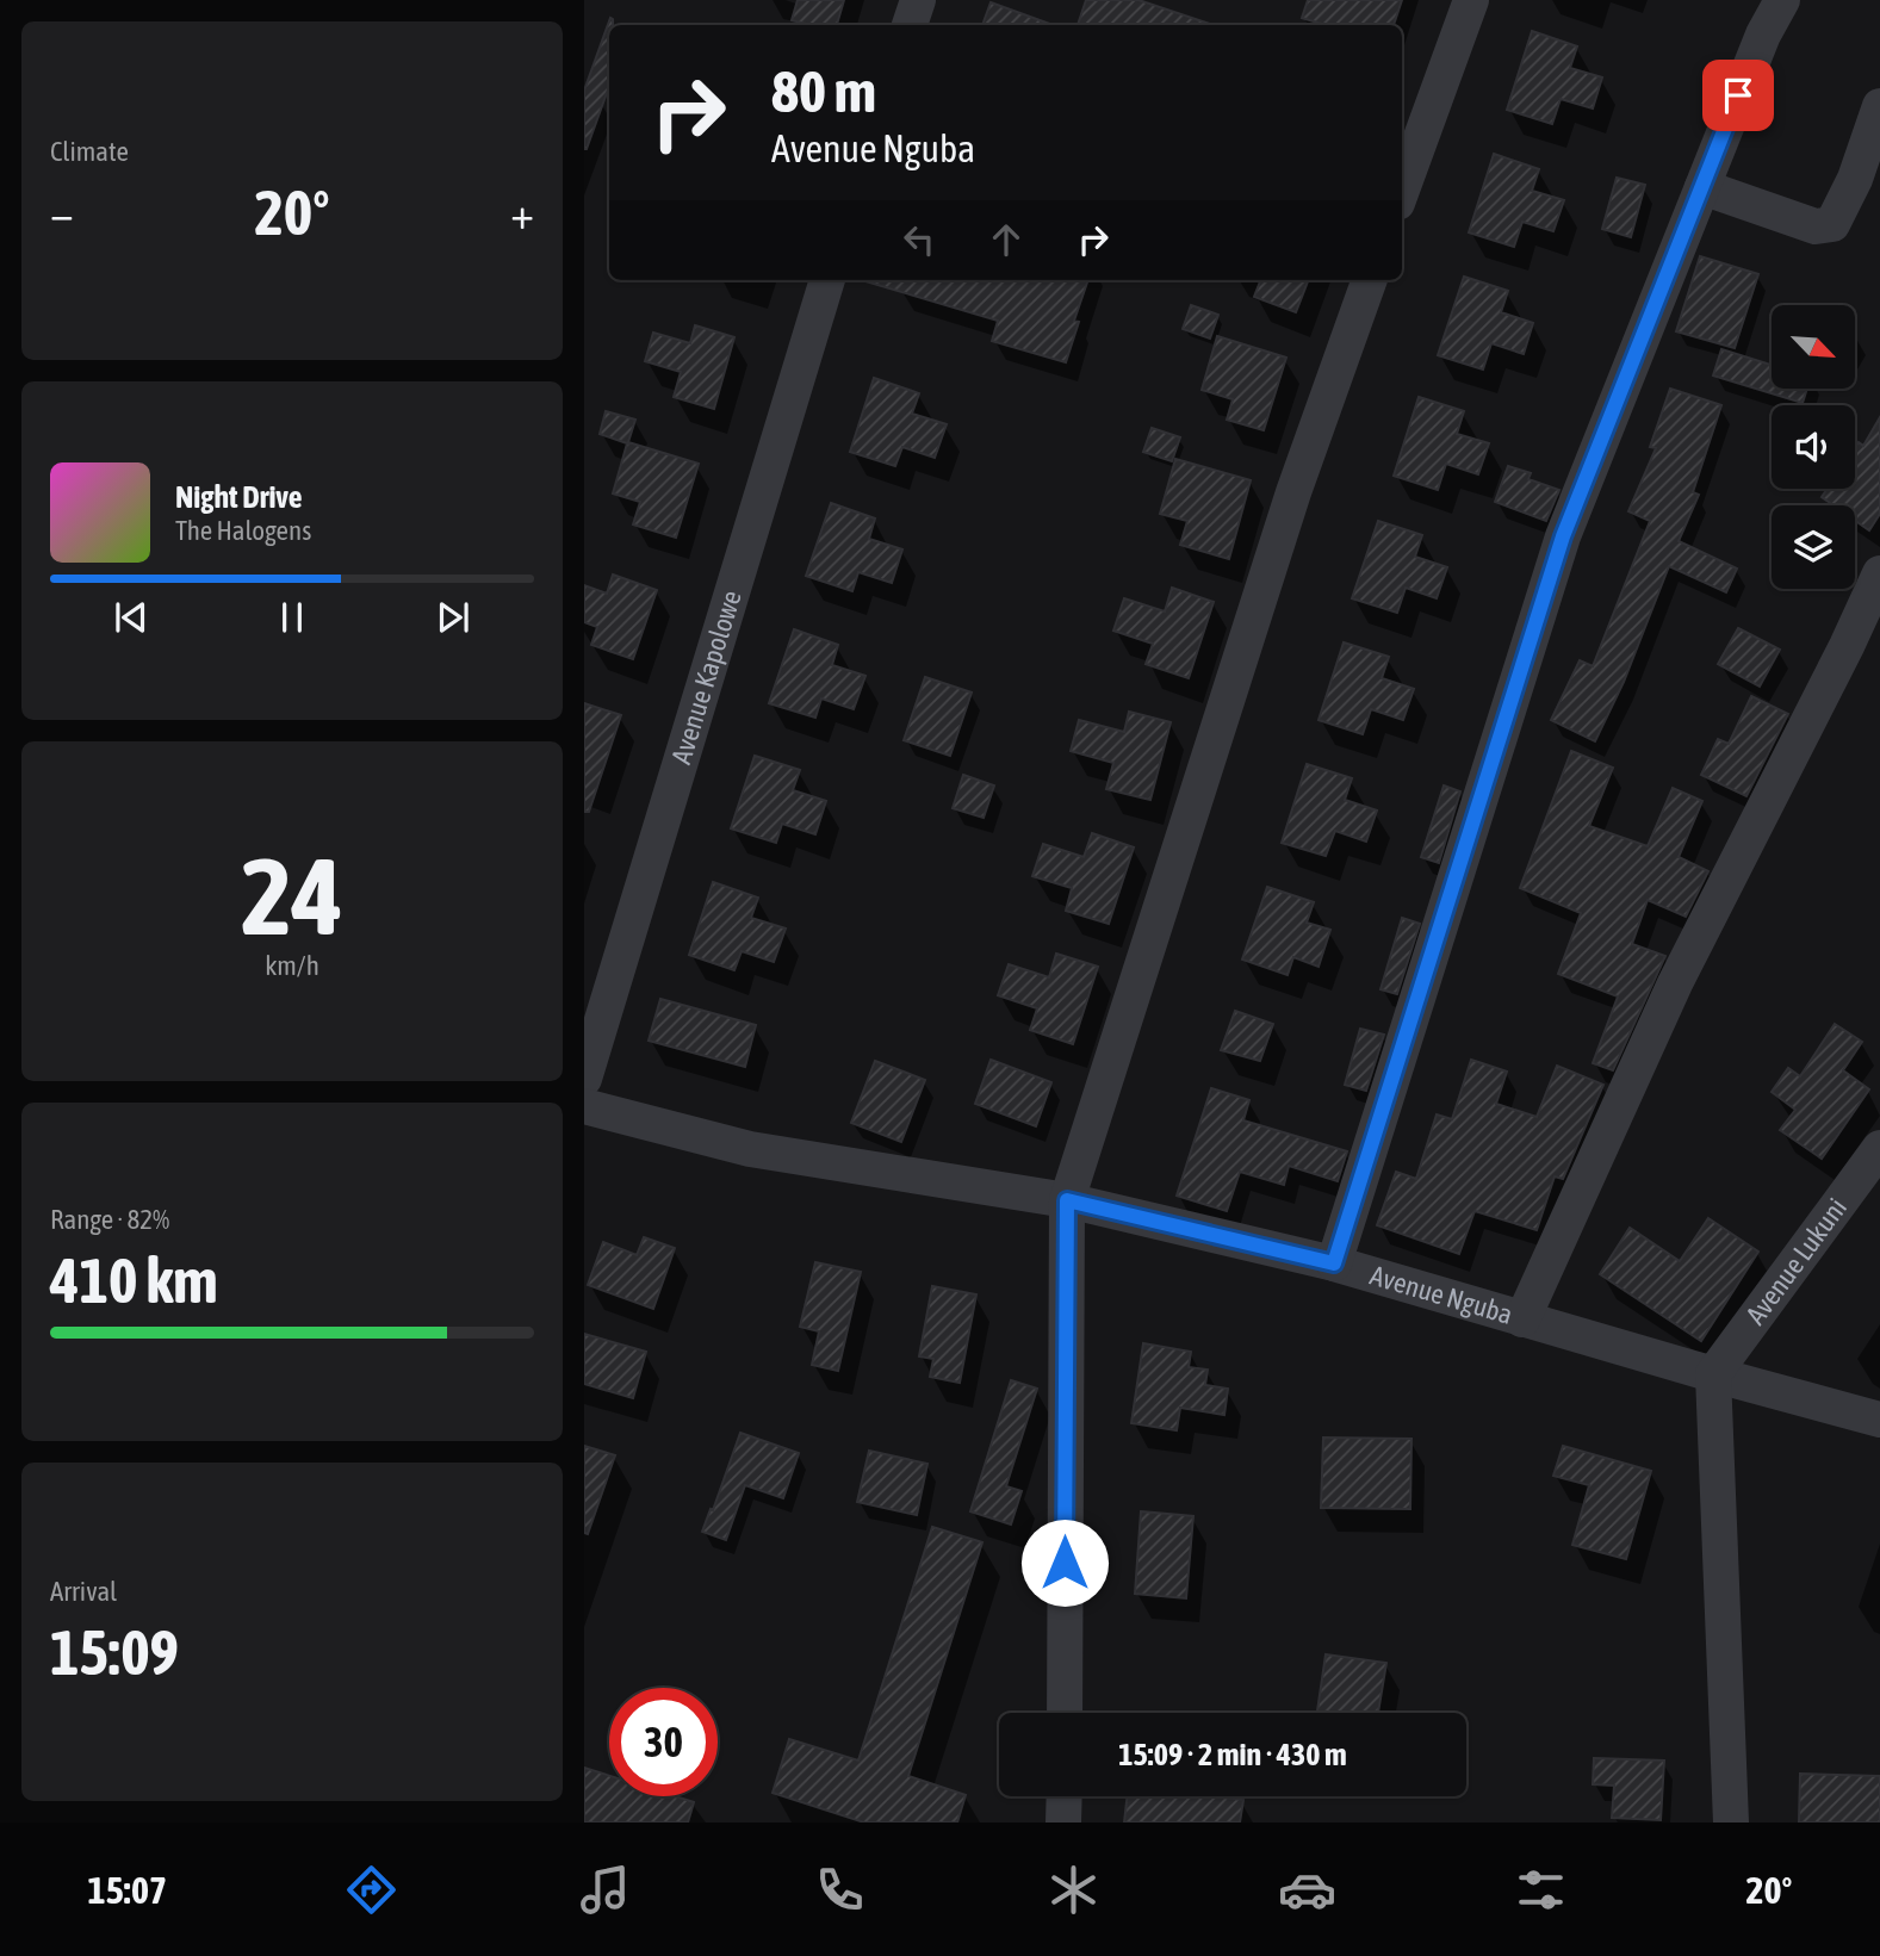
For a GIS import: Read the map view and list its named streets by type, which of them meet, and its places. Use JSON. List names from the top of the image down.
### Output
{
  "streets": {
    "street": ["Avenue Kapolowe", "Avenue Lukuni", "Avenue Nguba"]
  },
  "crossings": [
    ["Avenue Lukuni", "Avenue Nguba"]
  ],
  "north": "bottom right",
  "page": {
    "tile": [
      "Climate",
      ["24", "km/h"],
      ["Range · 82%", "410 km"],
      ["Arrival", "15:09"]
    ],
    "turn": ["80 m", "Avenue Nguba"],
    "heat": ["−", "20°", "+"],
    "song": ["Night Drive", "The Halogens"],
    "limit": "30",
    "trip": "15:09 · 2 min · 430 m",
    "tabs": ["15:07", "20°"]
  }
}
